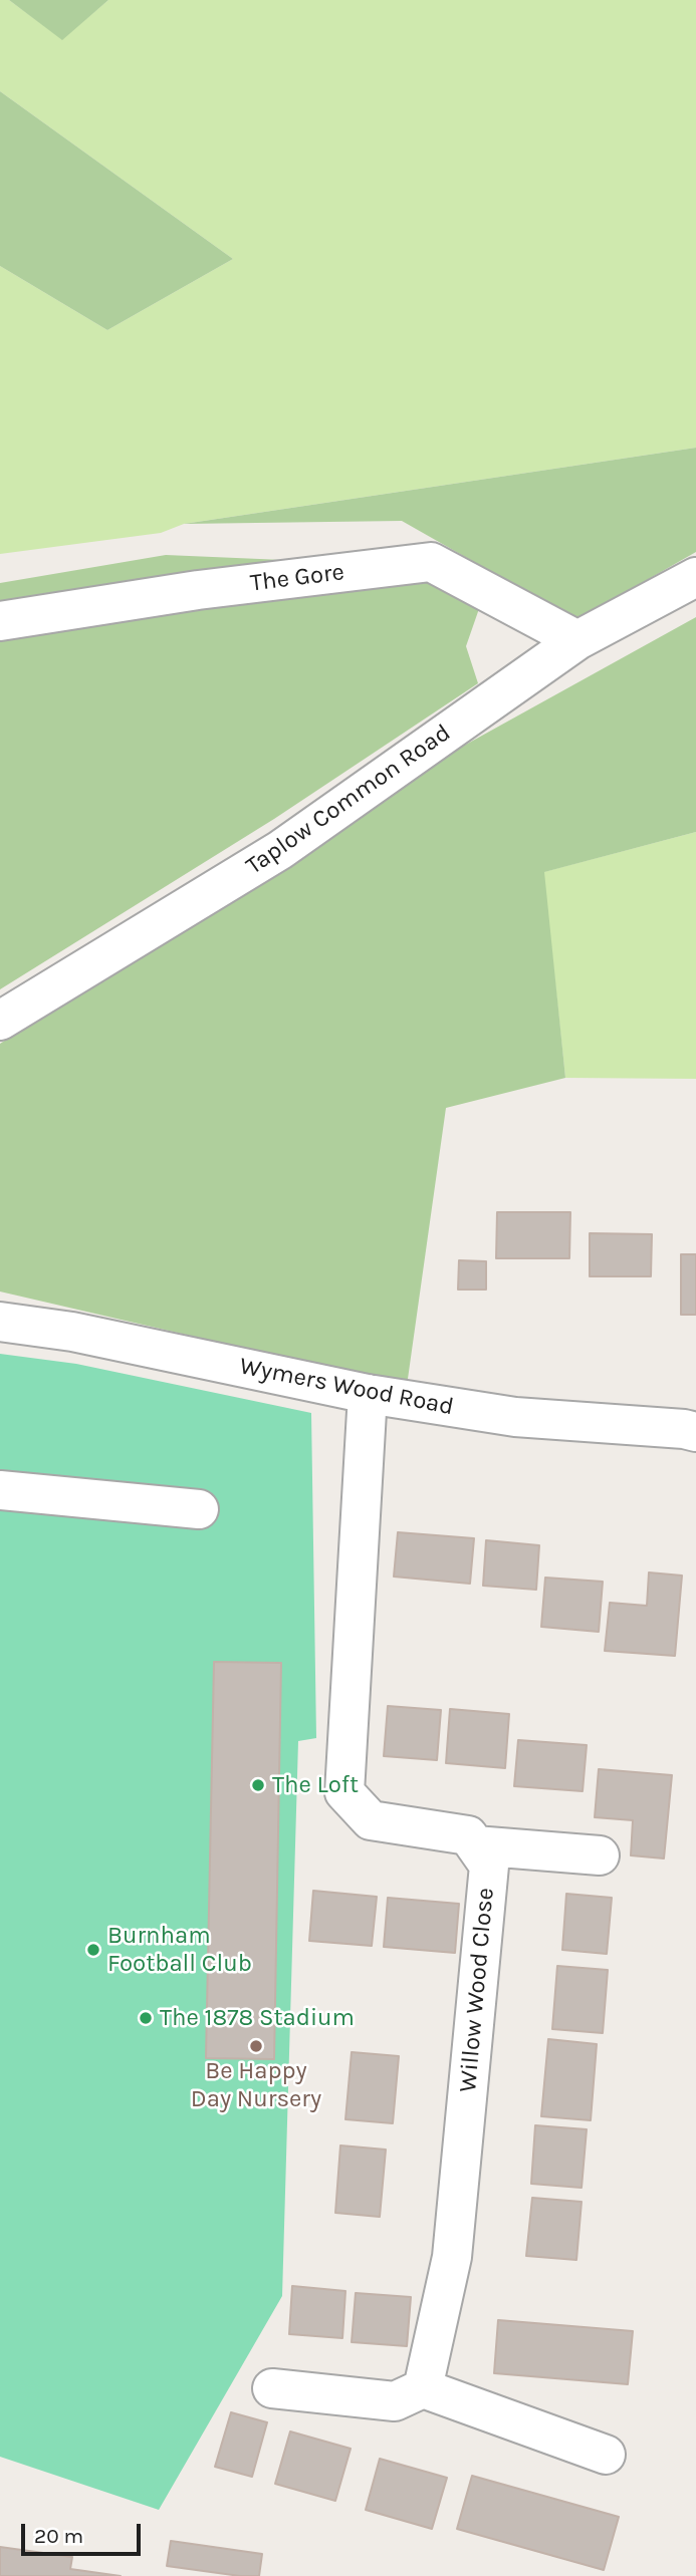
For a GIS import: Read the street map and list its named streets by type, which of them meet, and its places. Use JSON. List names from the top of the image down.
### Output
{
  "streets": {
    "street": [
      "The Gore",
      "Taplow Common Road",
      "Wymers Wood Road",
      "Willow Wood Close"
    ]
  },
  "crossings": [
    ["The Gore", "Taplow Common Road"]
  ],
  "places": [
    "The Loft",
    "Burnham Football Club",
    "The 1878 Stadium",
    "Be Happy Day Nursery"
  ],
  "scale_bar": "20 m"
}
